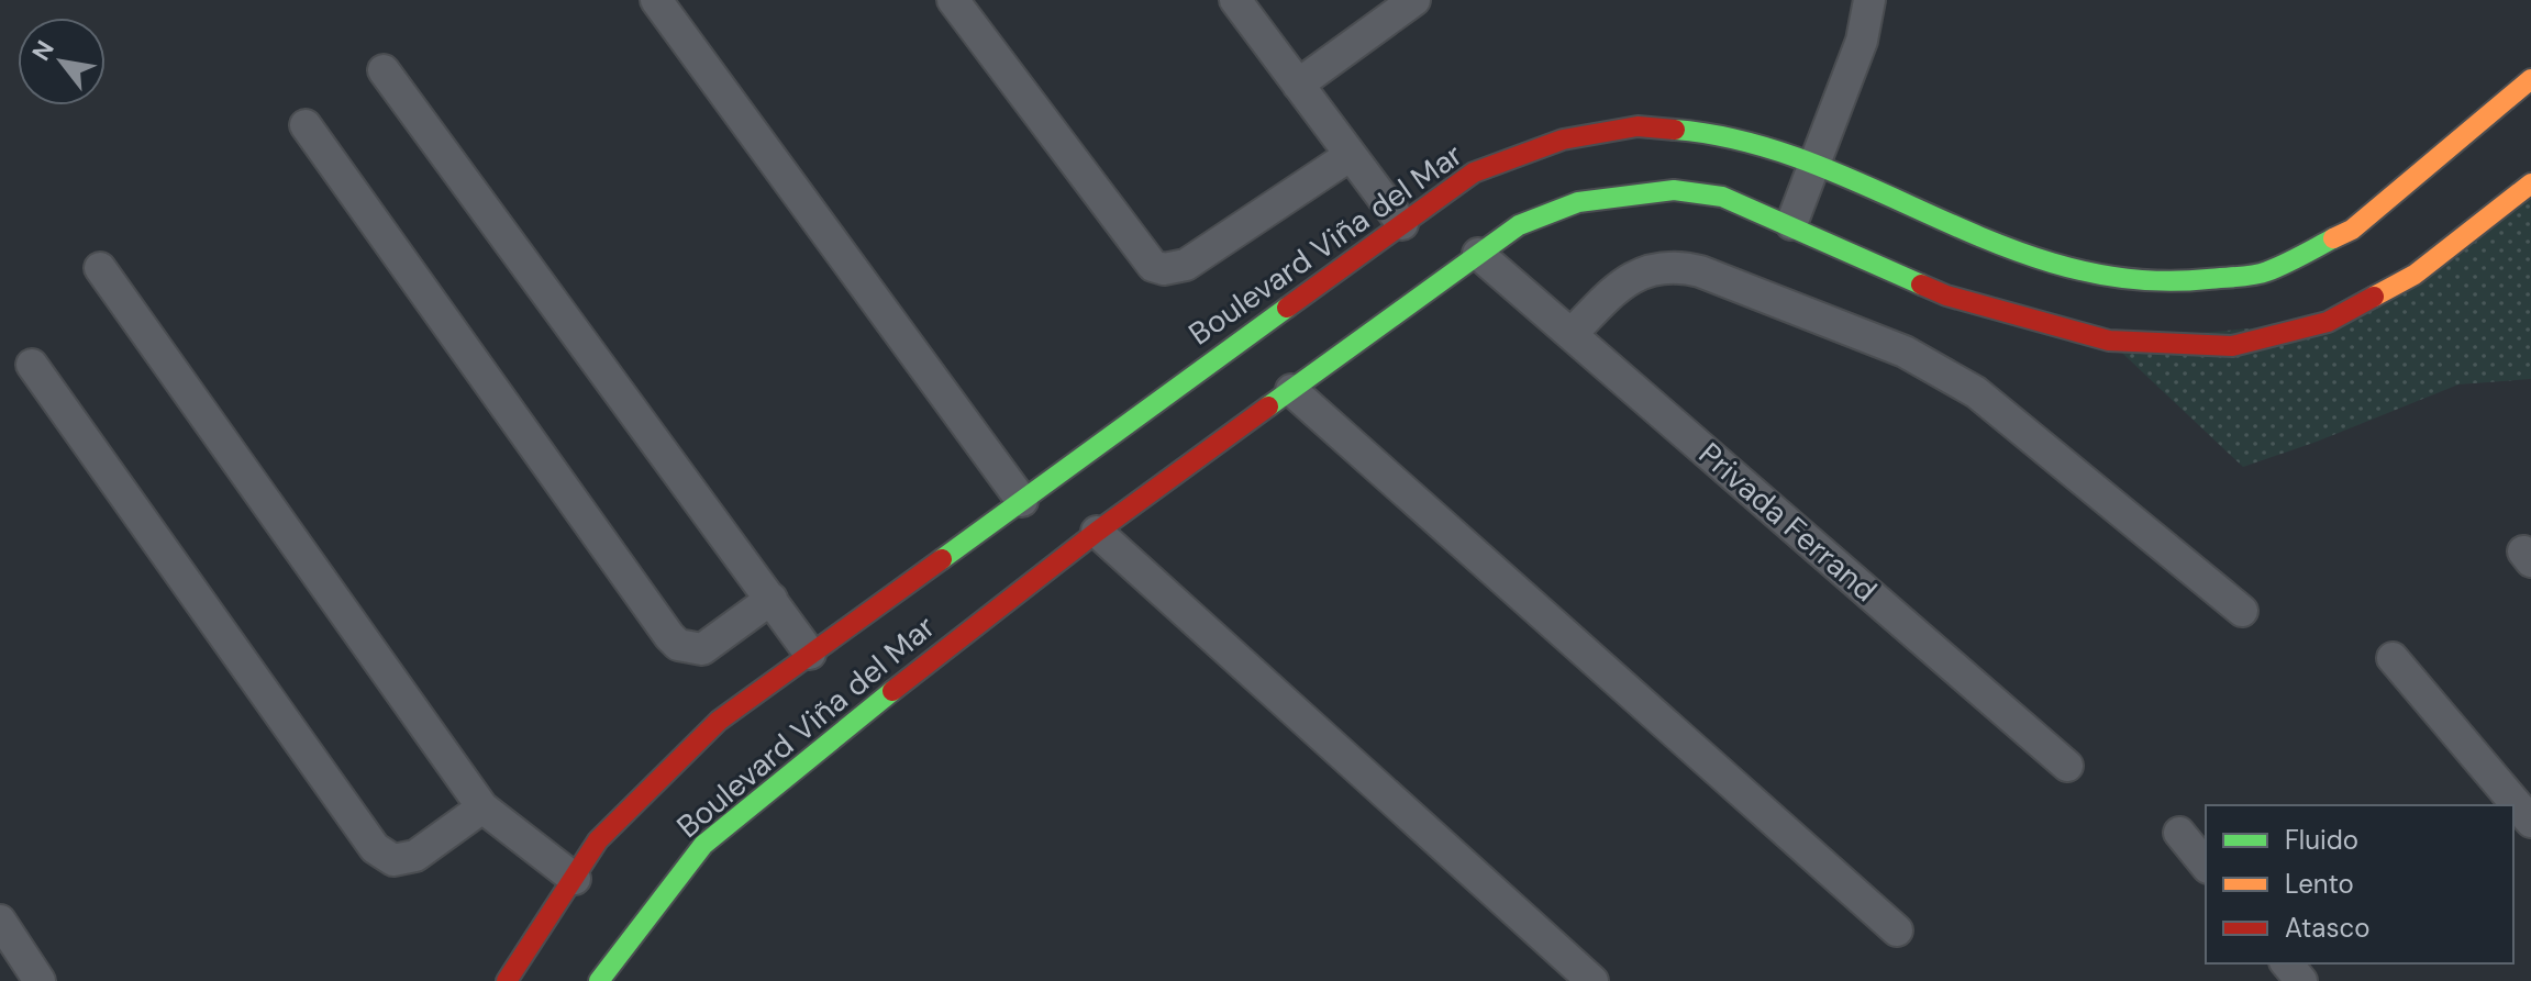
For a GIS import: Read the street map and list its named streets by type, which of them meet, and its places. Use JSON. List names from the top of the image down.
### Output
{
  "streets": {
    "street": ["Boulevard Viña del Mar", "Privada Ferrand"]
  },
  "crossings": [
    ["Boulevard Viña del Mar", "Privada Ferrand"]
  ],
  "legend": ["Fluido", "Lento", "Atasco"],
  "north": "top left"
}
